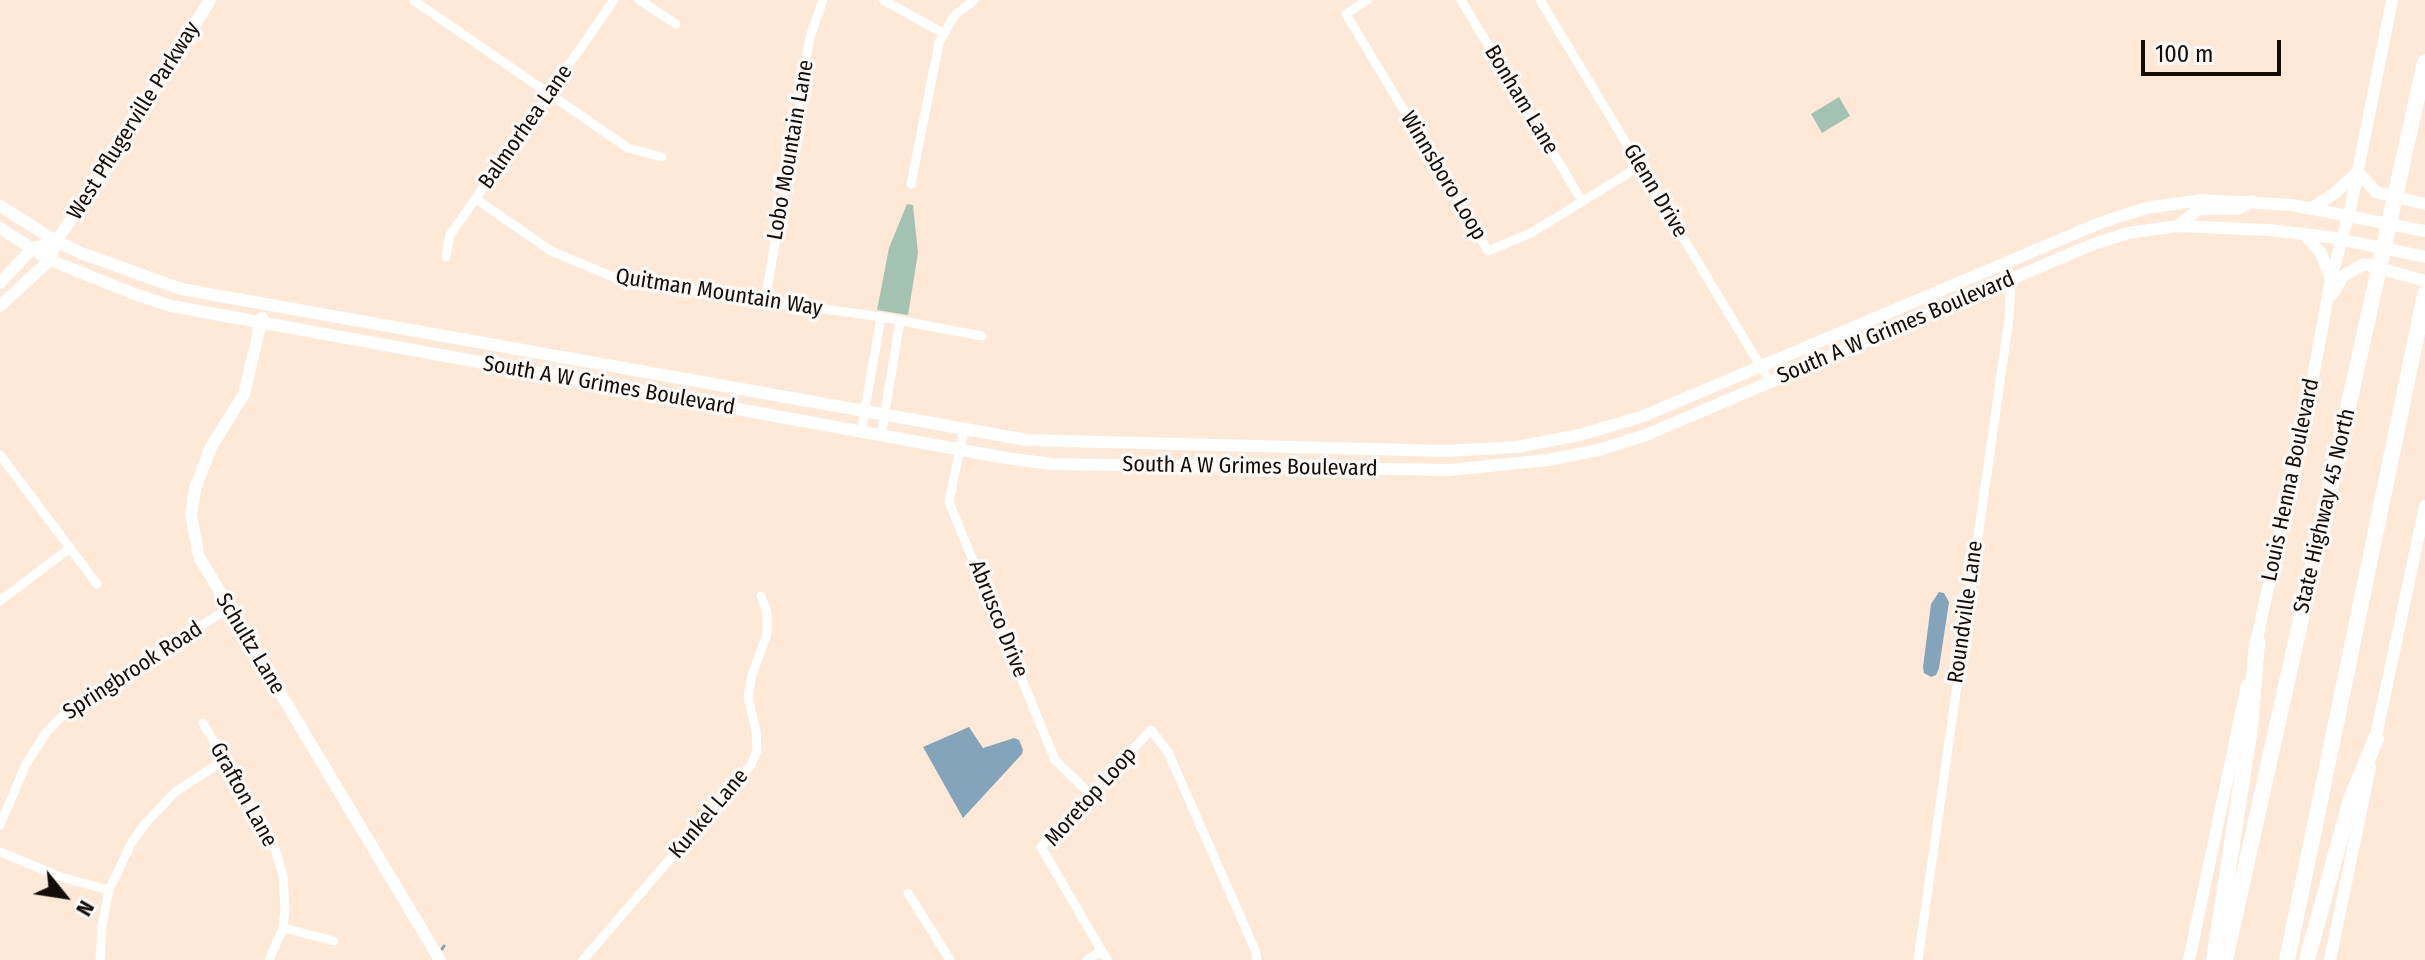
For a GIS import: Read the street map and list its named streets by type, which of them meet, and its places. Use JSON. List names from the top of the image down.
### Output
{
  "streets": {
    "highway": ["State Highway 45 North"],
    "main road": [
      "West Pflugerville Parkway",
      "South A W Grimes Boulevard",
      "Louis Henna Boulevard",
      "Schultz Lane"
    ],
    "street": [
      "Bonham Lane",
      "Balmorhea Lane",
      "Lobo Mountain Lane",
      "Winnsboro Loop",
      "Glenn Drive",
      "Quitman Mountain Way",
      "Roundville Lane",
      "Abrusco Drive",
      "Springbrook Road",
      "Grafton Lane",
      "Moretop Loop",
      "Kunkel Lane"
    ]
  },
  "crossings": [
    ["Bonham Lane", "Winnsboro Loop"],
    ["West Pflugerville Parkway", "South A W Grimes Boulevard"],
    ["Balmorhea Lane", "Quitman Mountain Way"],
    ["Lobo Mountain Lane", "Quitman Mountain Way"],
    ["Winnsboro Loop", "Glenn Drive"],
    ["Glenn Drive", "South A W Grimes Boulevard"],
    ["South A W Grimes Boulevard", "Louis Henna Boulevard"],
    ["South A W Grimes Boulevard", "Roundville Lane"],
    ["South A W Grimes Boulevard", "Abrusco Drive"],
    ["South A W Grimes Boulevard", "Schultz Lane"],
    ["Abrusco Drive", "Moretop Loop"],
    ["Schultz Lane", "Springbrook Road"]
  ],
  "scale_bar": "100 m",
  "north": "bottom right"
}
